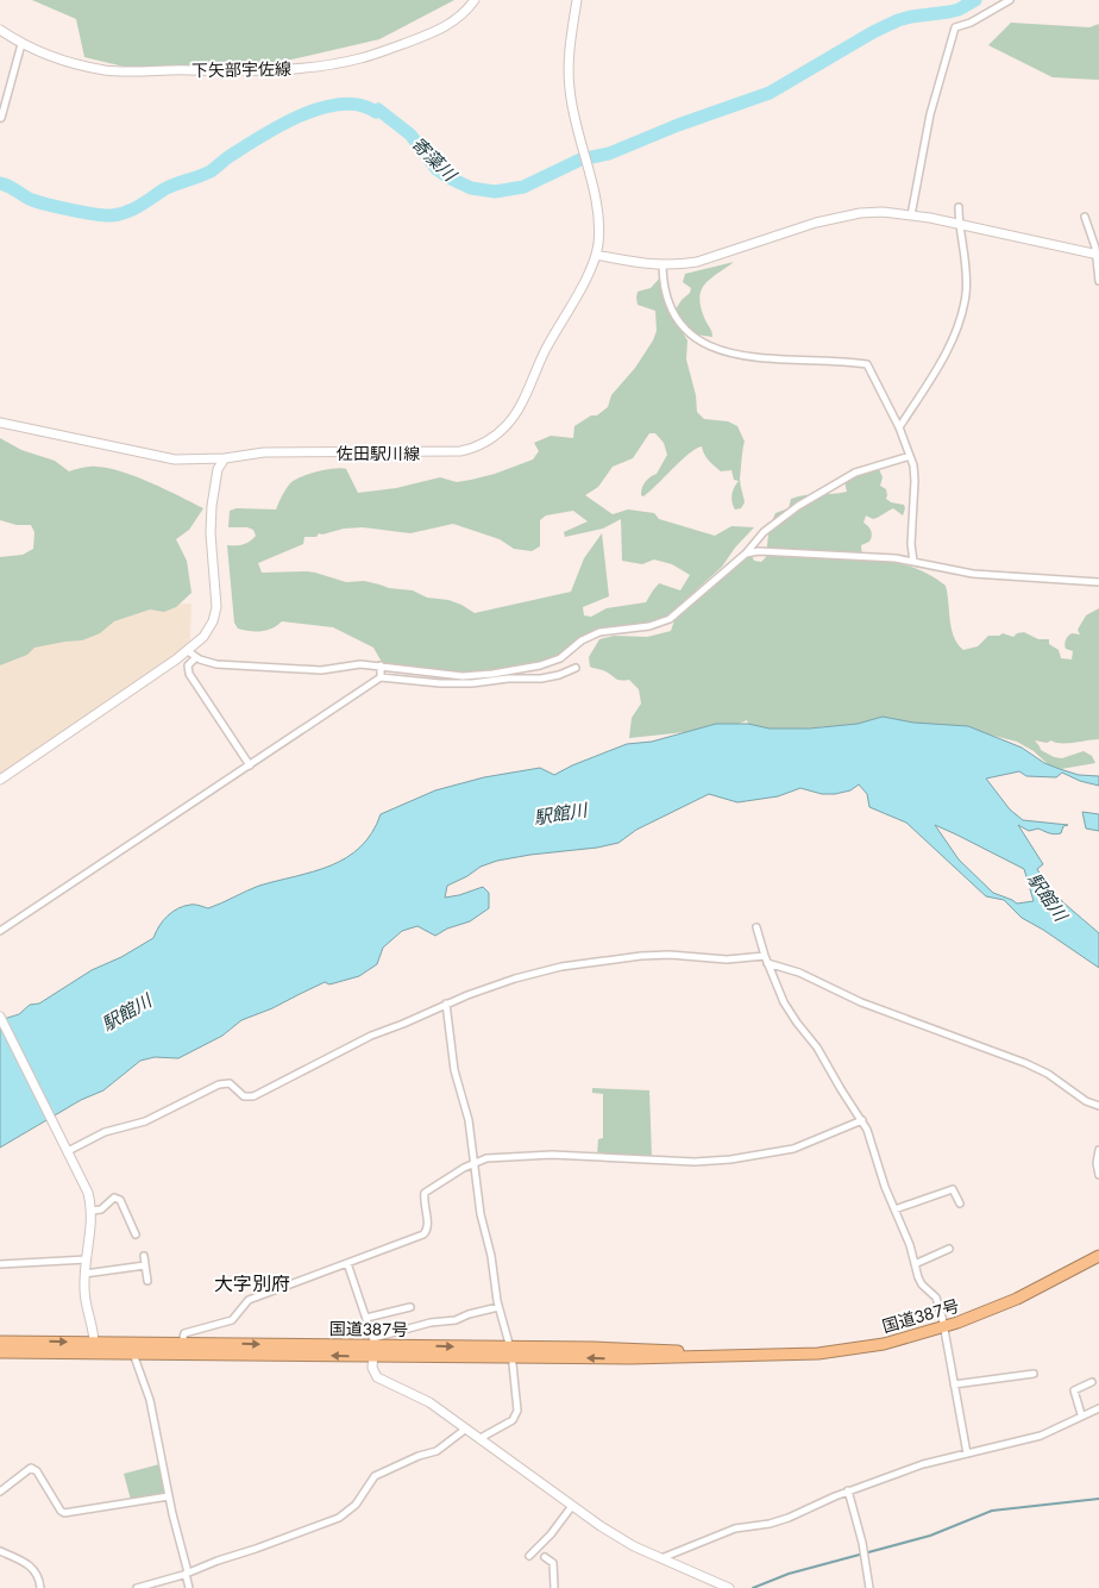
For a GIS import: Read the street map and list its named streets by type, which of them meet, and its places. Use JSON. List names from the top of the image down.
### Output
{
  "streets": {
    "highway": ["国道387号"],
    "main road": ["下矢部宇佐線", "佐田駅川線"]
  },
  "districts": ["大字別府"],
  "water": ["寄藻川", "駅館川"]
}
